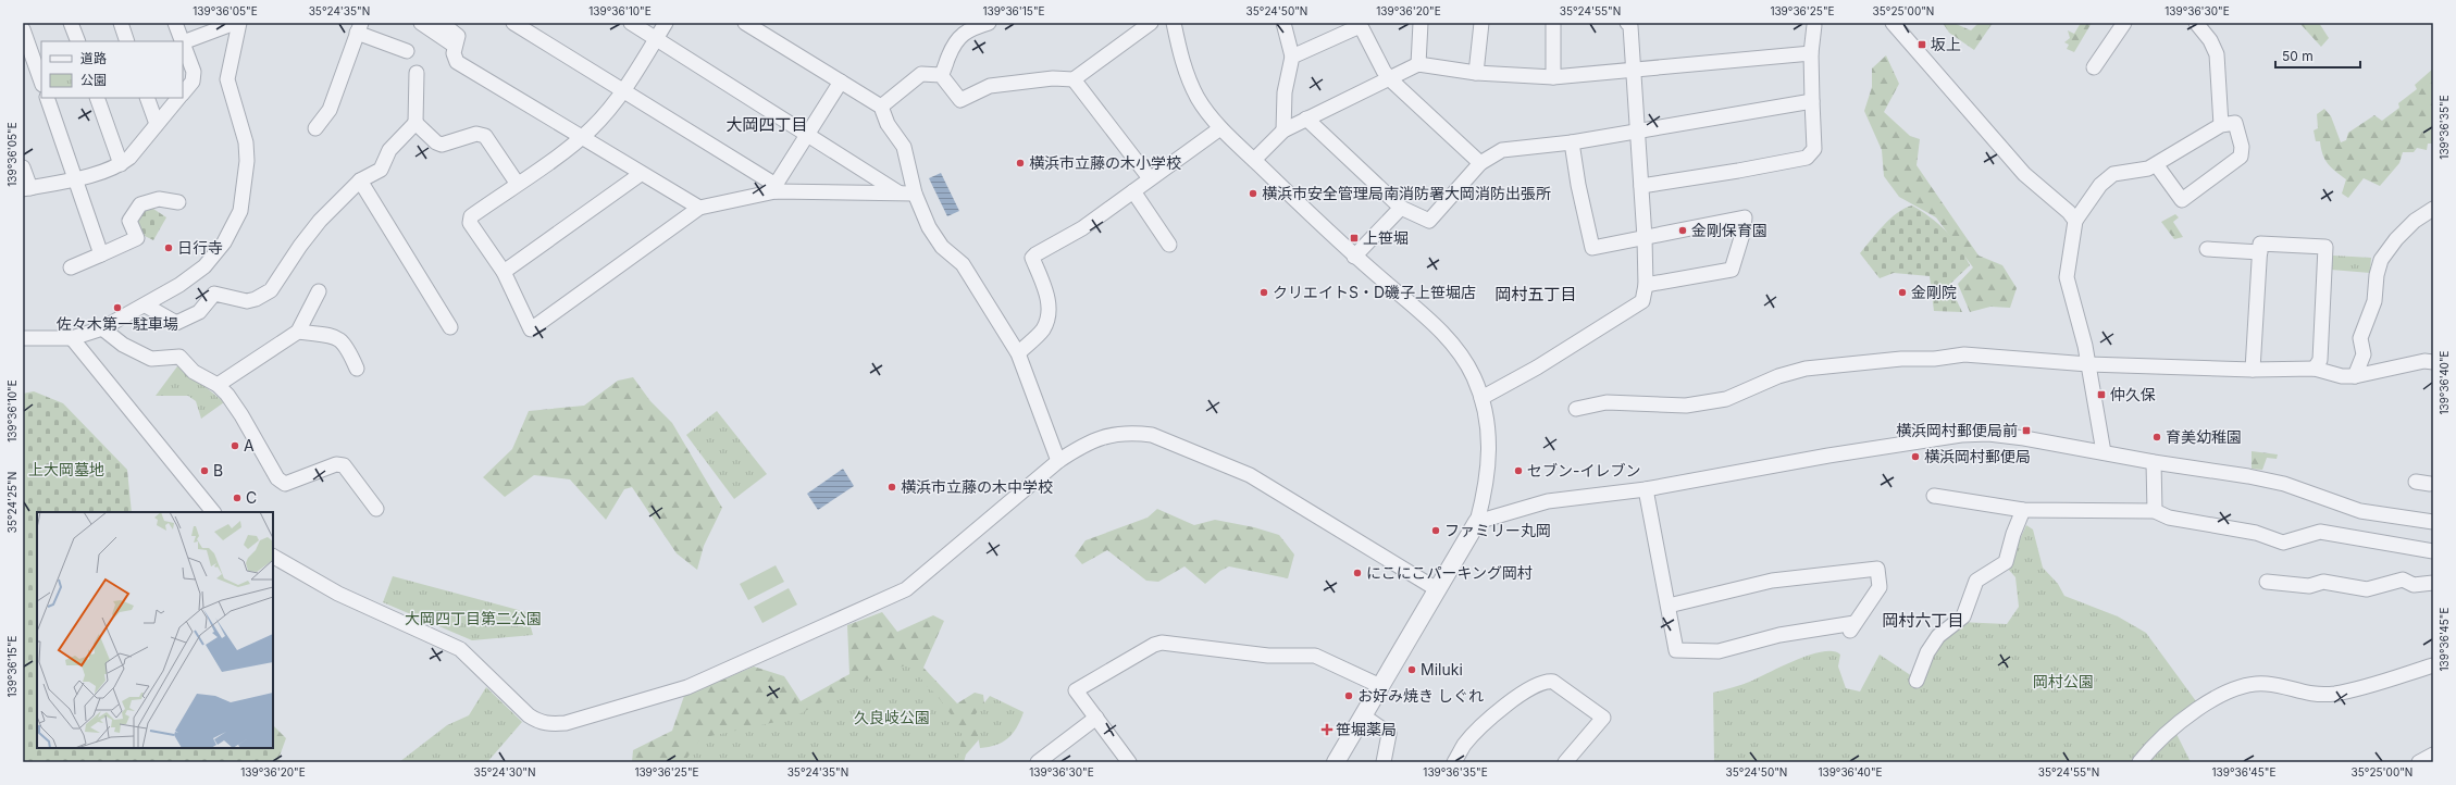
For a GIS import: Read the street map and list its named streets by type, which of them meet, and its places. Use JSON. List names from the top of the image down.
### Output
{
  "districts": ["大岡四丁目", "岡村五丁目", "岡村六丁目"],
  "parks": [
    "上大岡墓地",
    "大岡四丁目第二公園",
    "岡村公園",
    "久良岐公園"
  ],
  "places": {
    "transit": [
      "坂上",
      "上笹堀",
      "仲久保",
      "横浜岡村郵便局前"
    ],
    "other": [
      "横浜市立藤の木小学校",
      "横浜市安全管理局南消防署大岡消防出張所",
      "金剛保育園",
      "日行寺",
      "クリエイトS・D磯子上笹堀店",
      "金剛院",
      "佐々木第一駐車場",
      "育美幼稚園",
      "A",
      "横浜岡村郵便局",
      "B",
      "セブン-イレブン",
      "横浜市立藤の木中学校",
      "C",
      "ファミリー丸岡",
      "にこにこパーキング岡村",
      "Miluki",
      "お好み焼き しぐれ"
    ],
    "health": ["笹堀薬局"]
  },
  "legend": ["道路", "公園"],
  "scale_bar": "50 m",
  "coordinates": [
    "139°36'05\"E",
    "35°24'35\"N",
    "139°36'10\"E",
    "139°36'15\"E",
    "35°24'50\"N",
    "139°36'20\"E",
    "35°24'55\"N",
    "139°36'25\"E",
    "35°25'00\"N",
    "139°36'30\"E",
    "139°36'35\"E",
    "139°36'40\"E",
    "35°24'25\"N",
    "139°36'45\"E",
    "35°24'30\"N"
  ]
}
